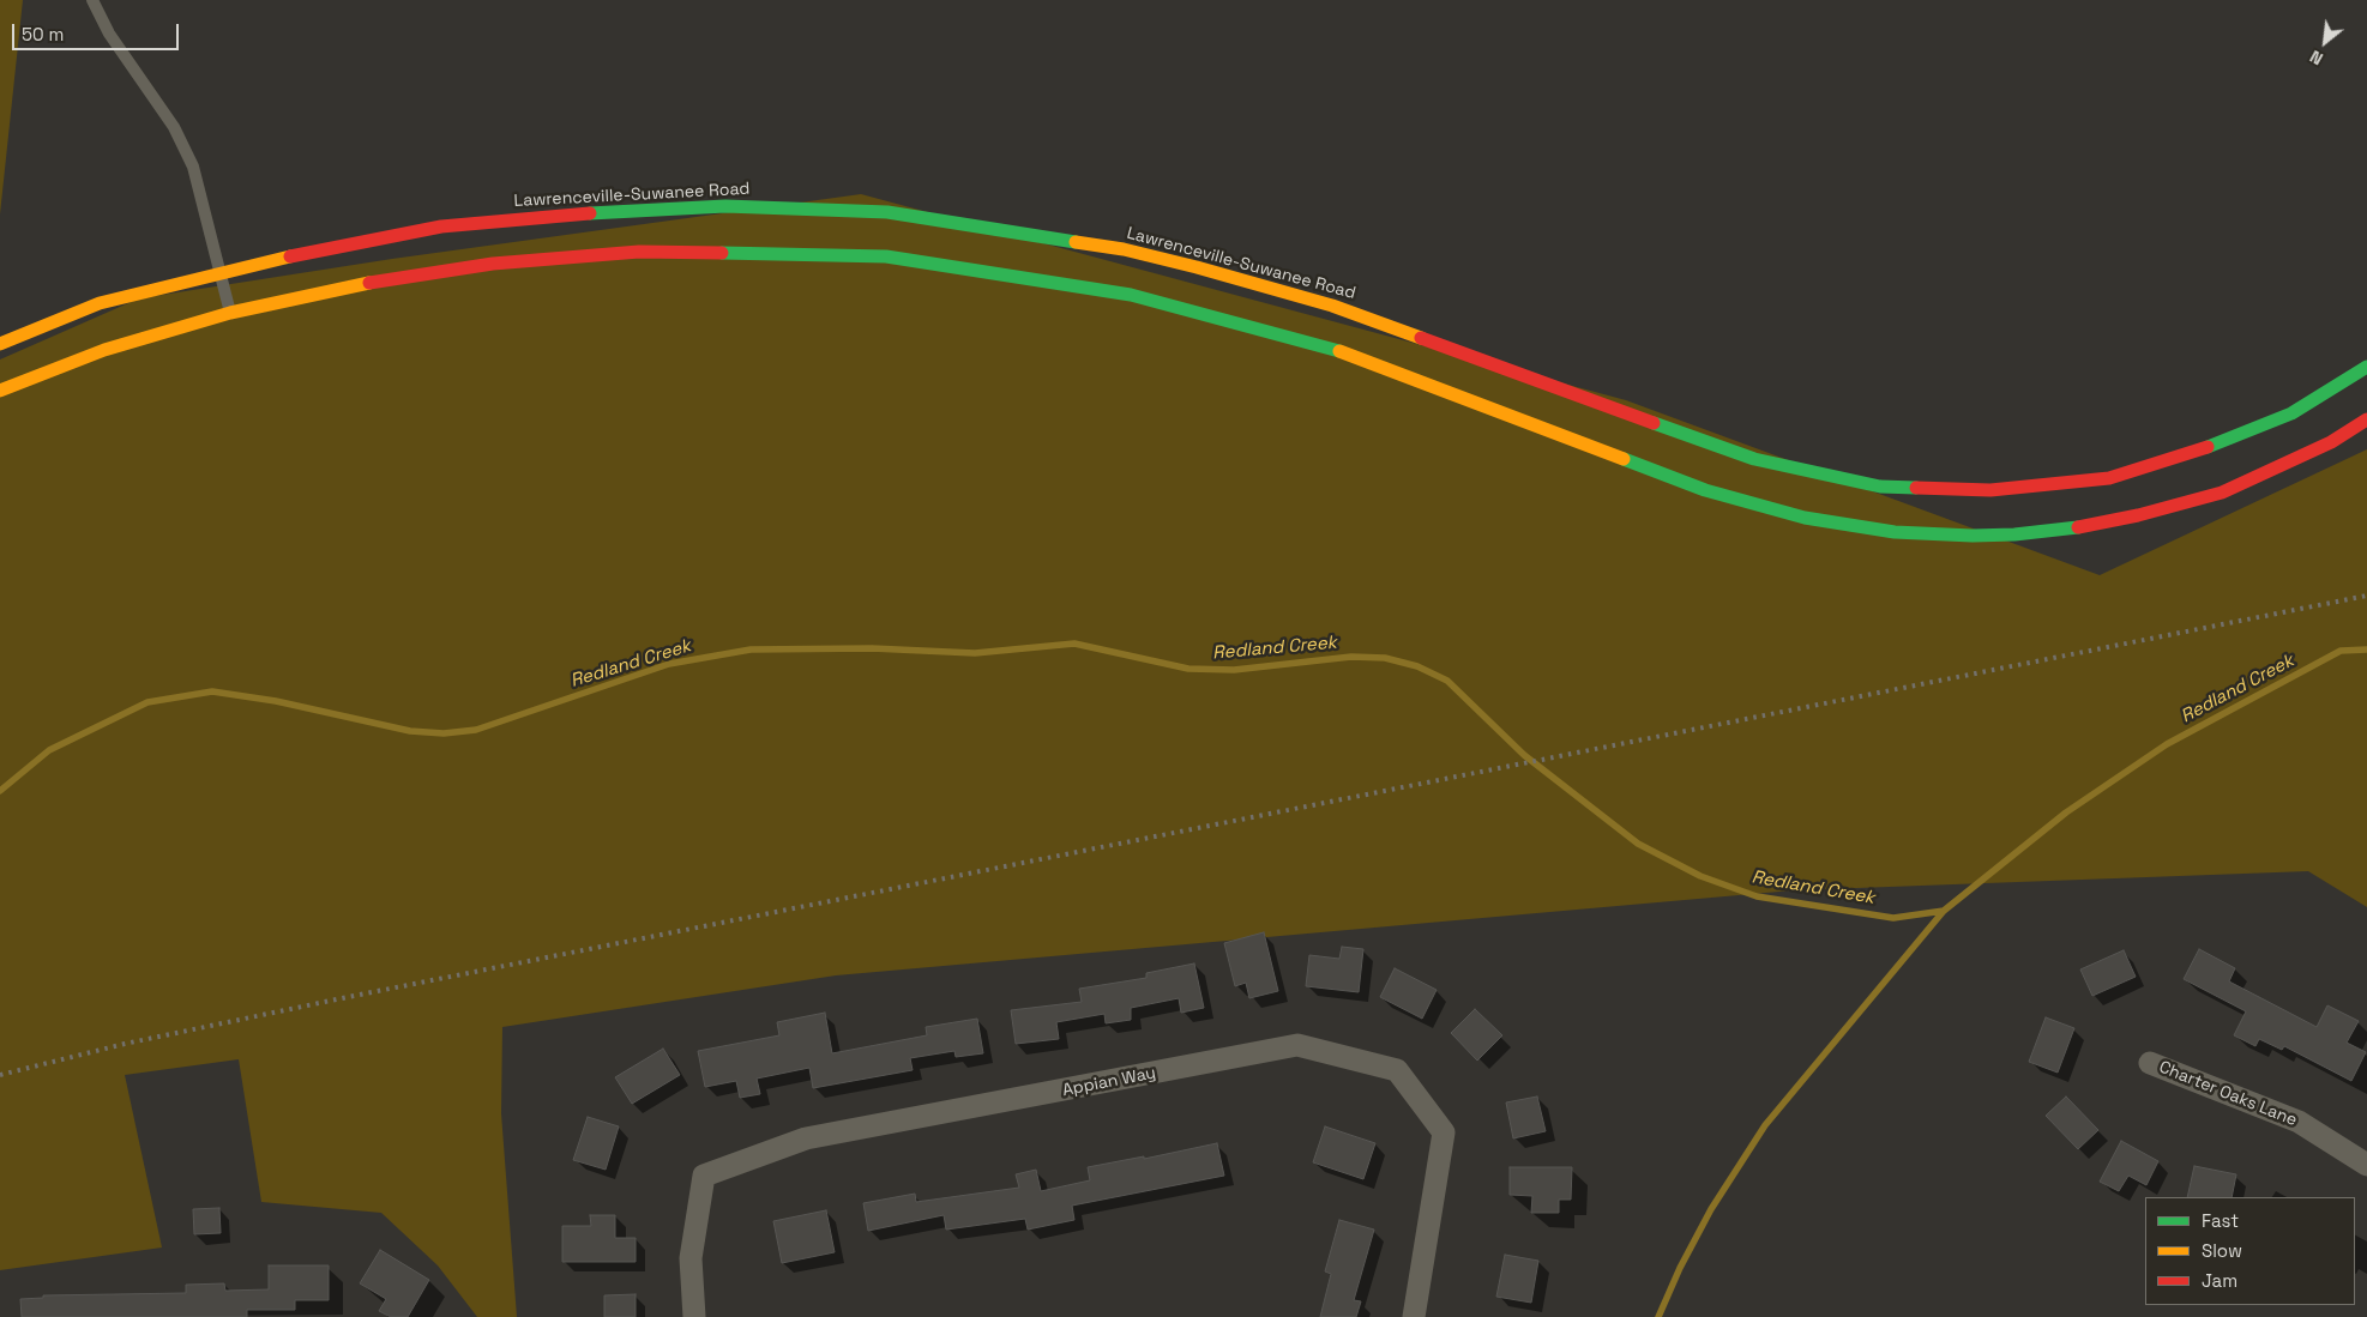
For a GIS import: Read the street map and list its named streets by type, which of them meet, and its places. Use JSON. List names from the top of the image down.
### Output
{
  "streets": {
    "main road": ["Lawrenceville-Suwanee Road"],
    "street": ["Appian Way", "Charter Oaks Lane"]
  },
  "water": ["Redland Creek"],
  "legend": ["Fast", "Slow", "Jam"],
  "scale_bar": "50 m",
  "north": "bottom left"
}
